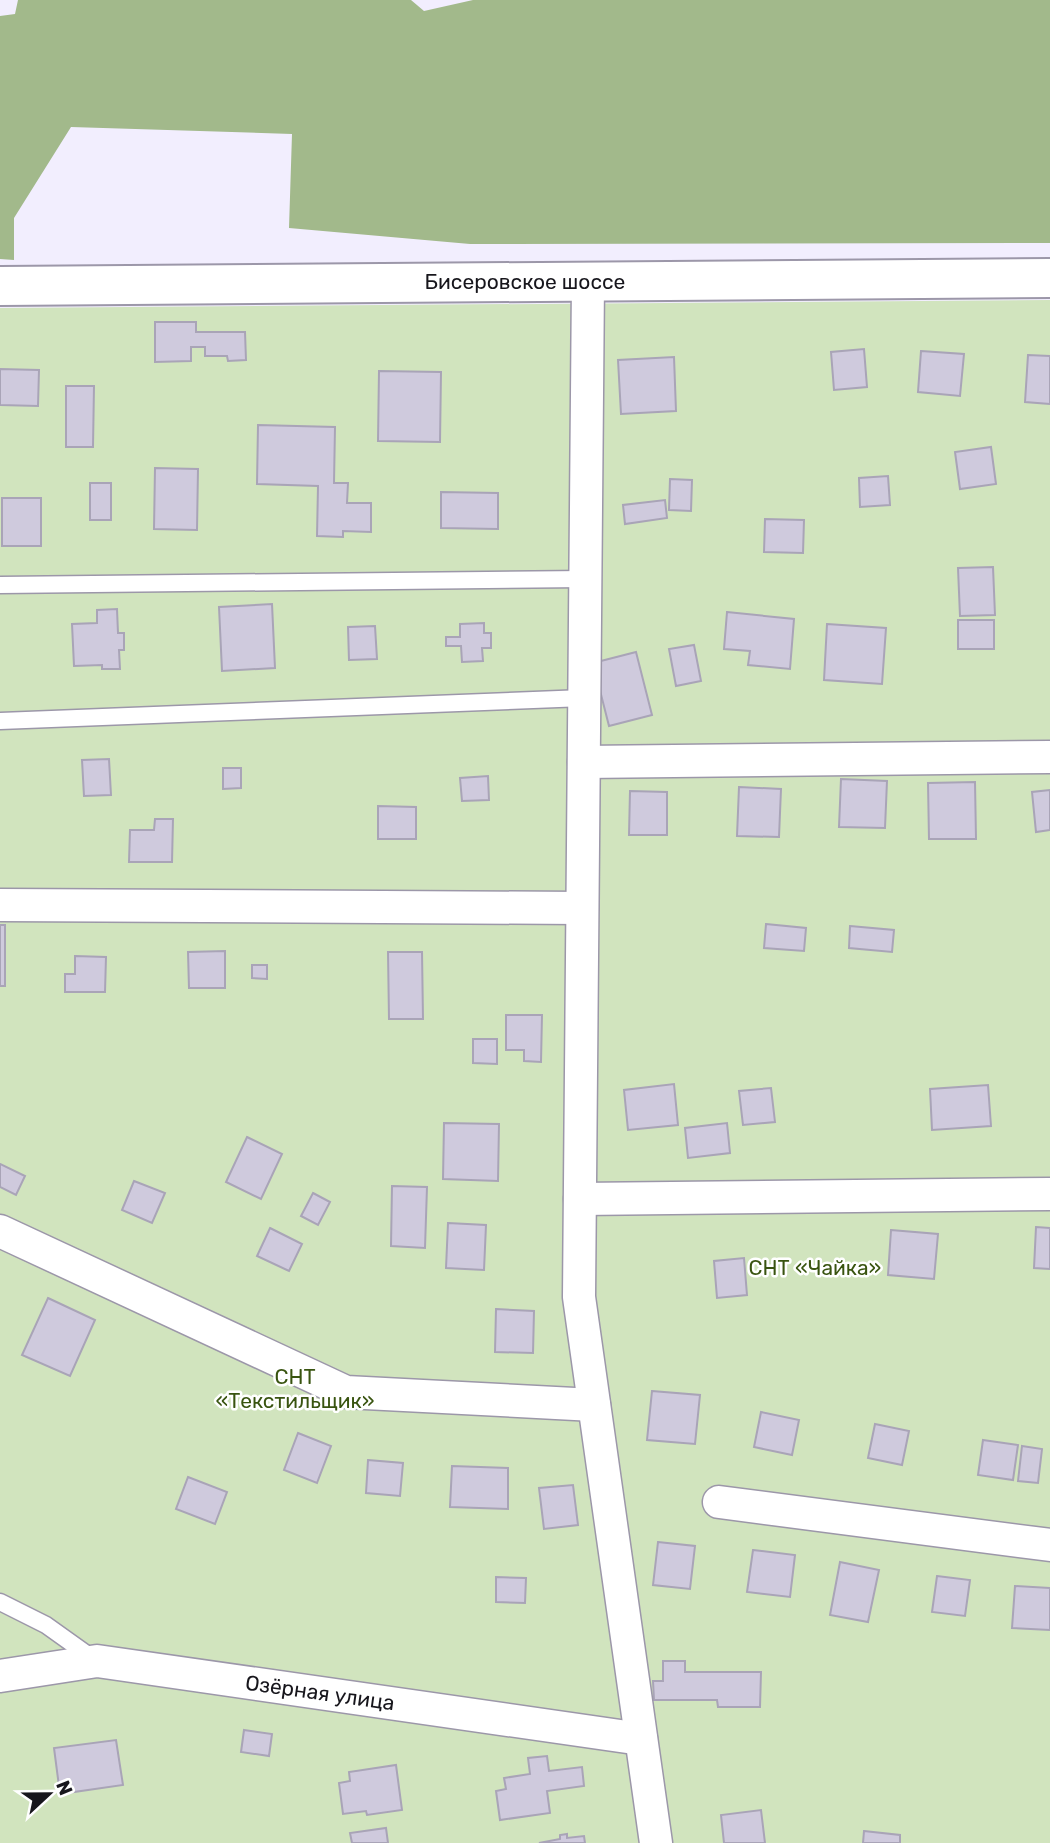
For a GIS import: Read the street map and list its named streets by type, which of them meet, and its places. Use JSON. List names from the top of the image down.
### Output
{
  "streets": {
    "main road": ["Бисеровское шоссе"],
    "street": ["Озёрная улица"]
  },
  "parks": ["СНТ «Чайка»", "СНТ «Текстильщик»"],
  "north": "right"
}
